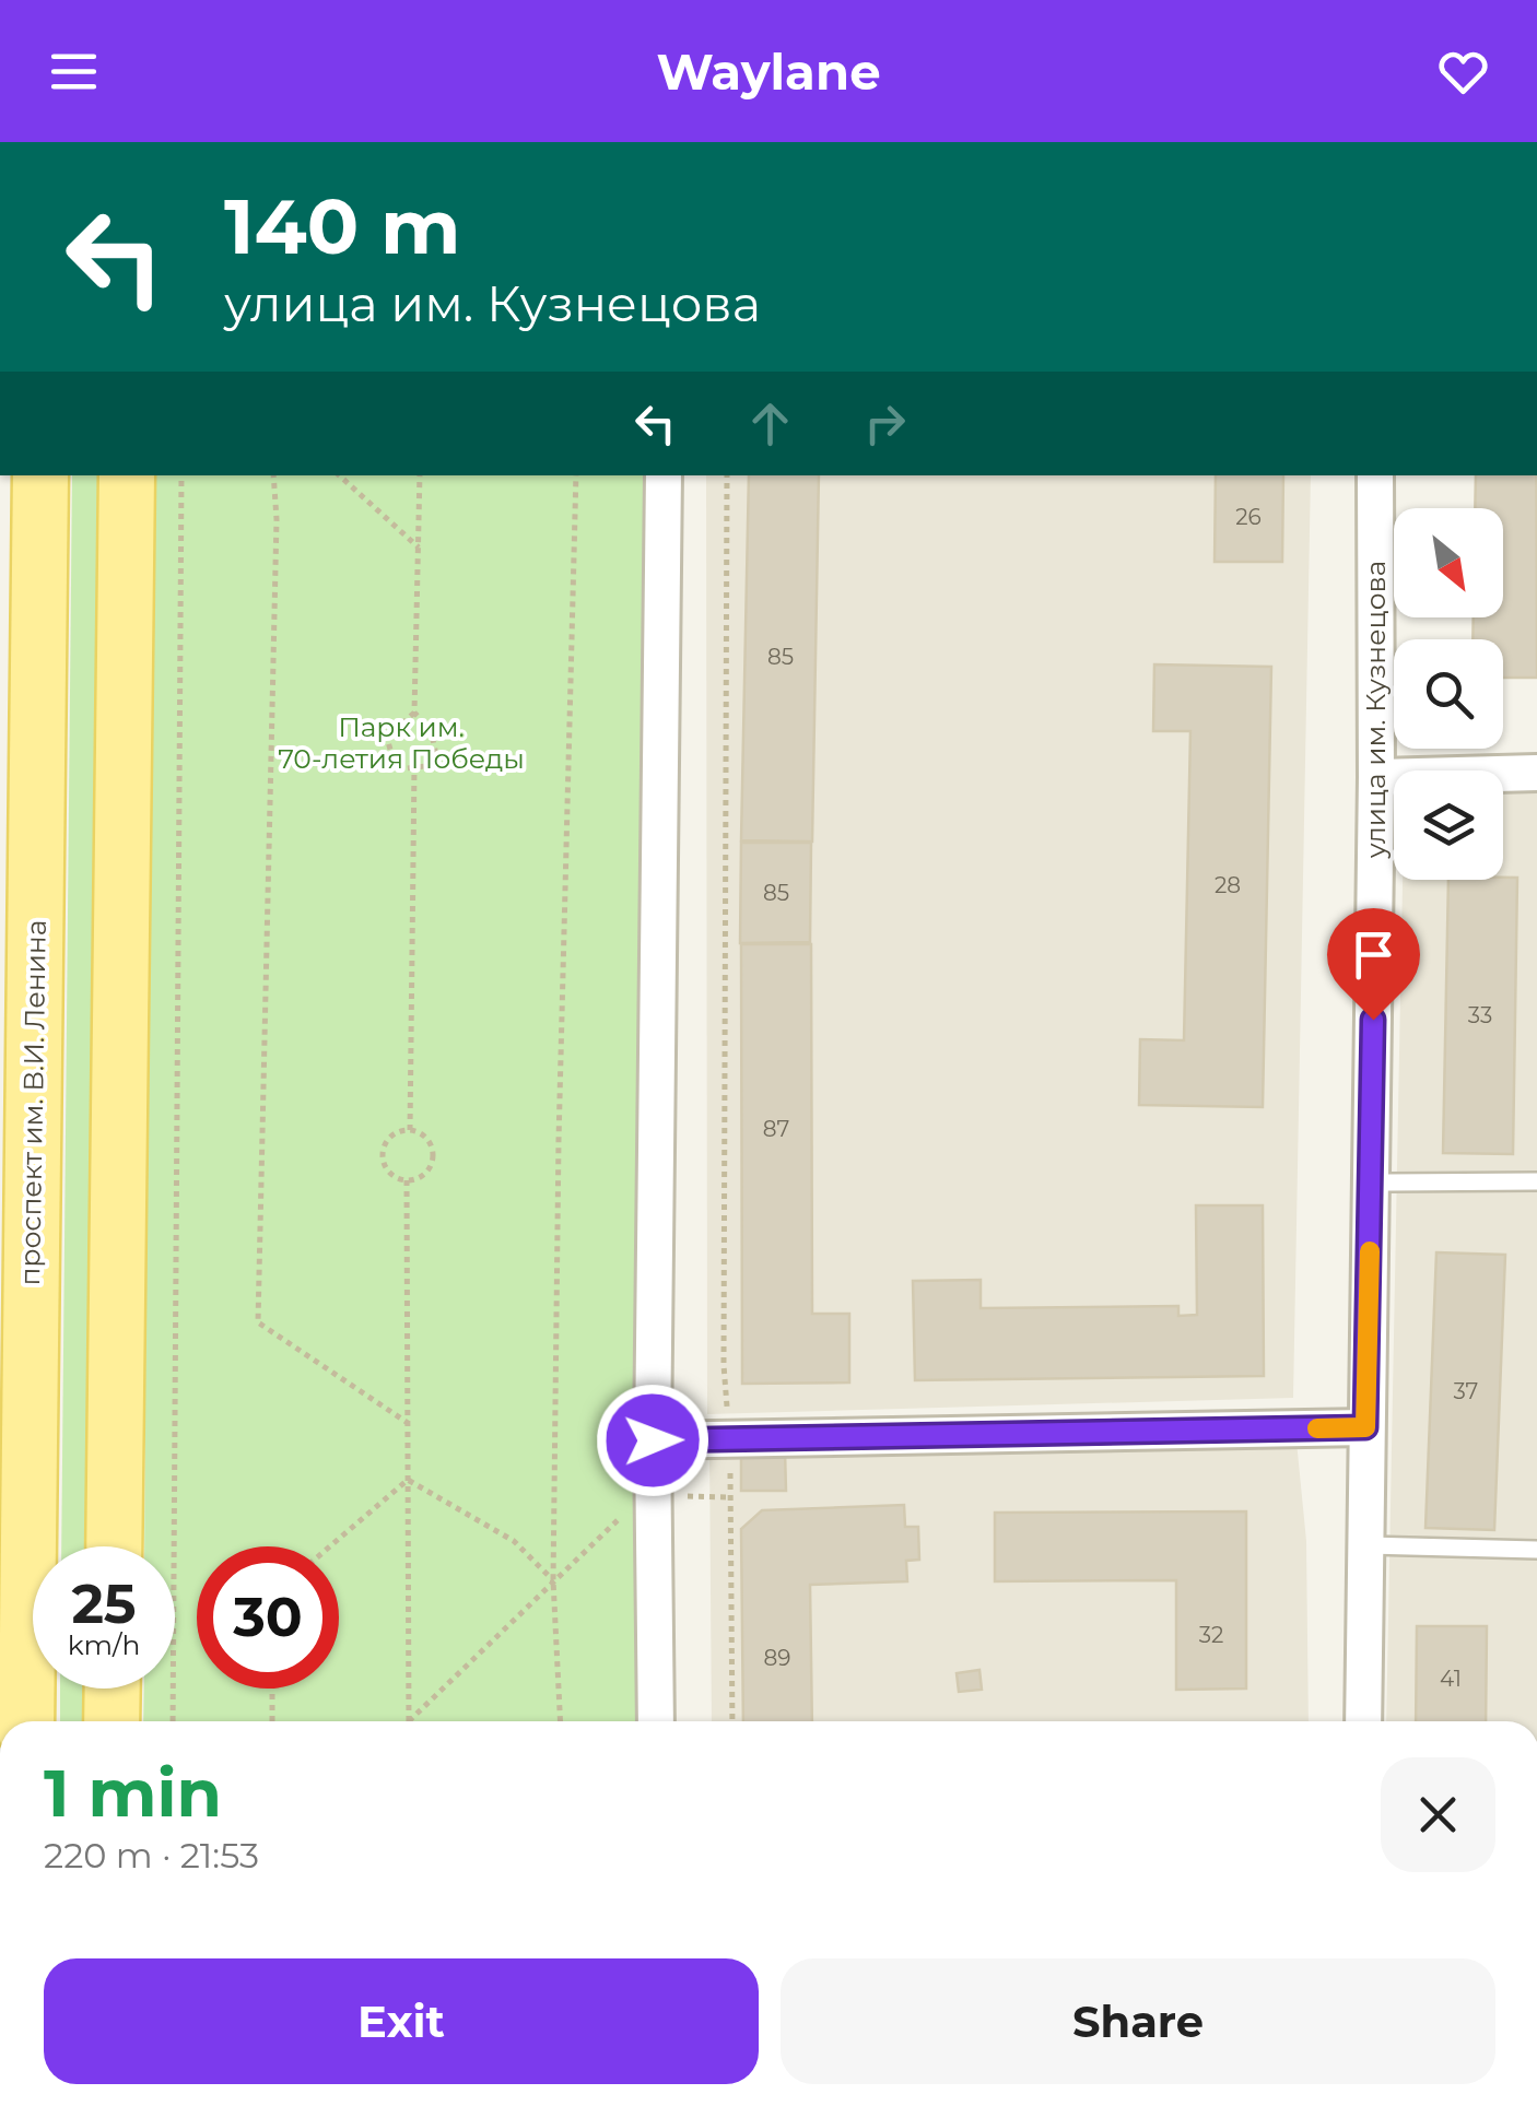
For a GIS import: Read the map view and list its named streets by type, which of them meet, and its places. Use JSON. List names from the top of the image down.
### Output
{
  "streets": {
    "main road": ["проспект им. В.И. Ленина"],
    "street": ["улица им. Кузнецова"]
  },
  "parks": ["Парк им. 70-летия Победы"],
  "house_numbers": [
    "26",
    "85",
    "28",
    "85",
    "33",
    "87",
    "37",
    "32",
    "89",
    "41"
  ],
  "north": "bottom right",
  "page": {
    "header": "Waylane",
    "turn": ["140 m", "улица им. Кузнецова"],
    "speed": "25 km/h",
    "limit": "30",
    "heading": ["1 min", "220 m · 21:53"],
    "buttons": ["Exit", "Share"]
  }
}
